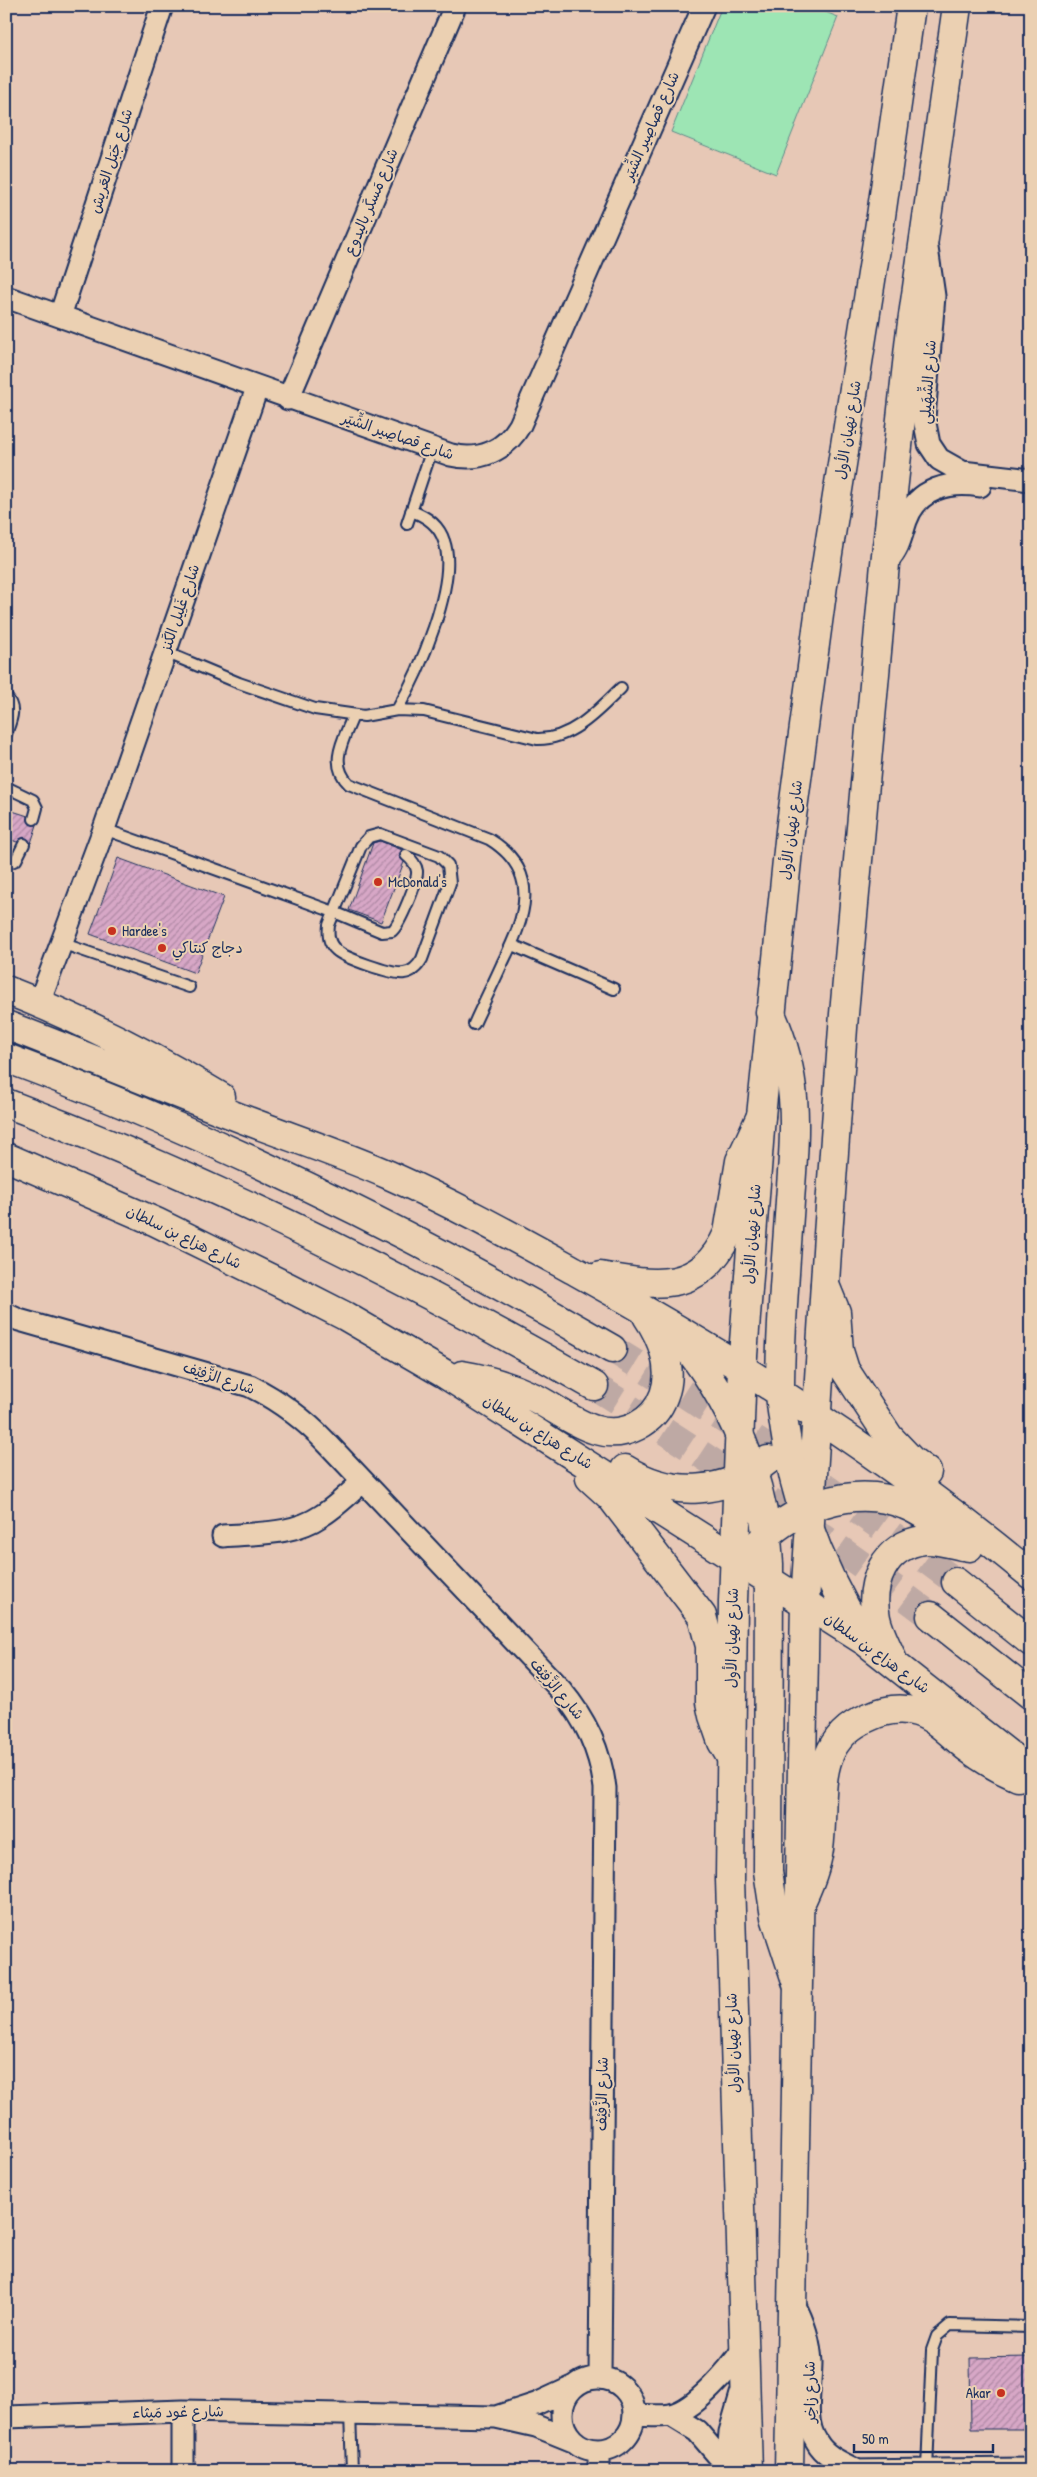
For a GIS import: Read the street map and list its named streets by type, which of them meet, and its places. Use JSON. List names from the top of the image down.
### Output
{
  "streets": {
    "main road": ["شارع نهيان الأول", "شارع هزاع بن سلطان"],
    "street": [
      "شارع قصاصِير الشِّيَر",
      "شارع جَبَل العَريش",
      "شارع مَسكَر باليدوع",
      "شارع الشِّهَيلِي",
      "شارع غَلِيل الكَنز",
      "شارع الزَّفِيْف",
      "شارع زاخِر",
      "شارع عُود مَيثاء"
    ]
  },
  "crossings": [
    ["شارع قصاصِير الشِّيَر", "شارع جَبَل العَريش"],
    ["شارع قصاصِير الشِّيَر", "شارع مَسكَر باليدوع"],
    ["شارع قصاصِير الشِّيَر", "شارع غَلِيل الكَنز"],
    ["شارع نهيان الأول", "شارع هزاع بن سلطان"],
    ["شارع الزَّفِيْف", "شارع عُود مَيثاء"]
  ],
  "places": [
    "McDonald's",
    "Hardee's",
    "دجاج كنتاكي",
    "Akar"
  ],
  "scale_bar": "50 m"
}
